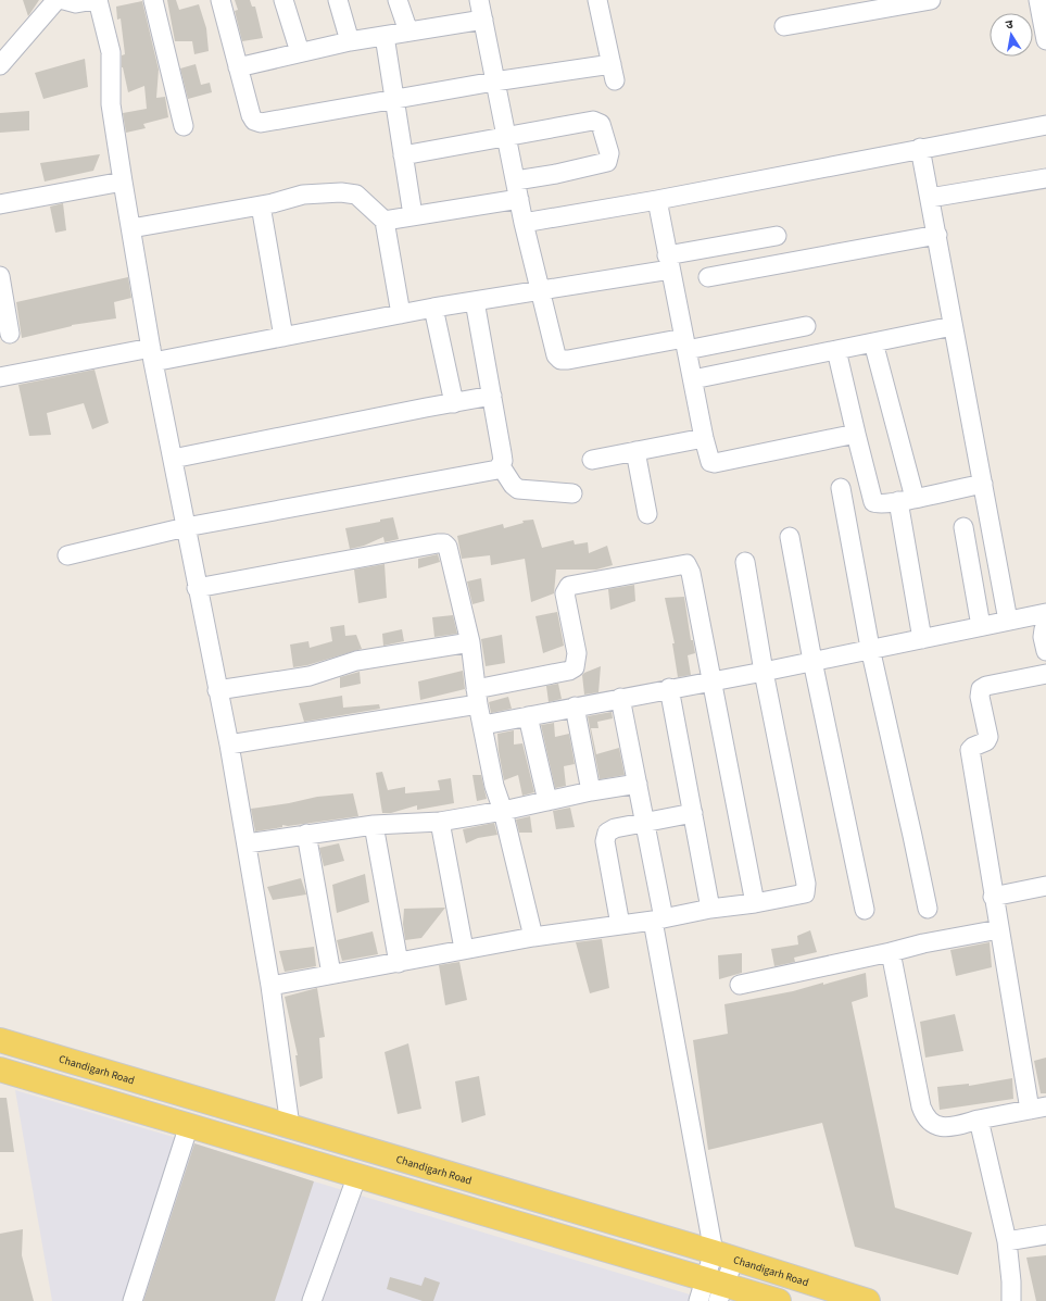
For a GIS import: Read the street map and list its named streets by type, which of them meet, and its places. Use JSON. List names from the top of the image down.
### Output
{
  "streets": {
    "main road": ["Chandigarh Road"]
  },
  "north": "top"
}
